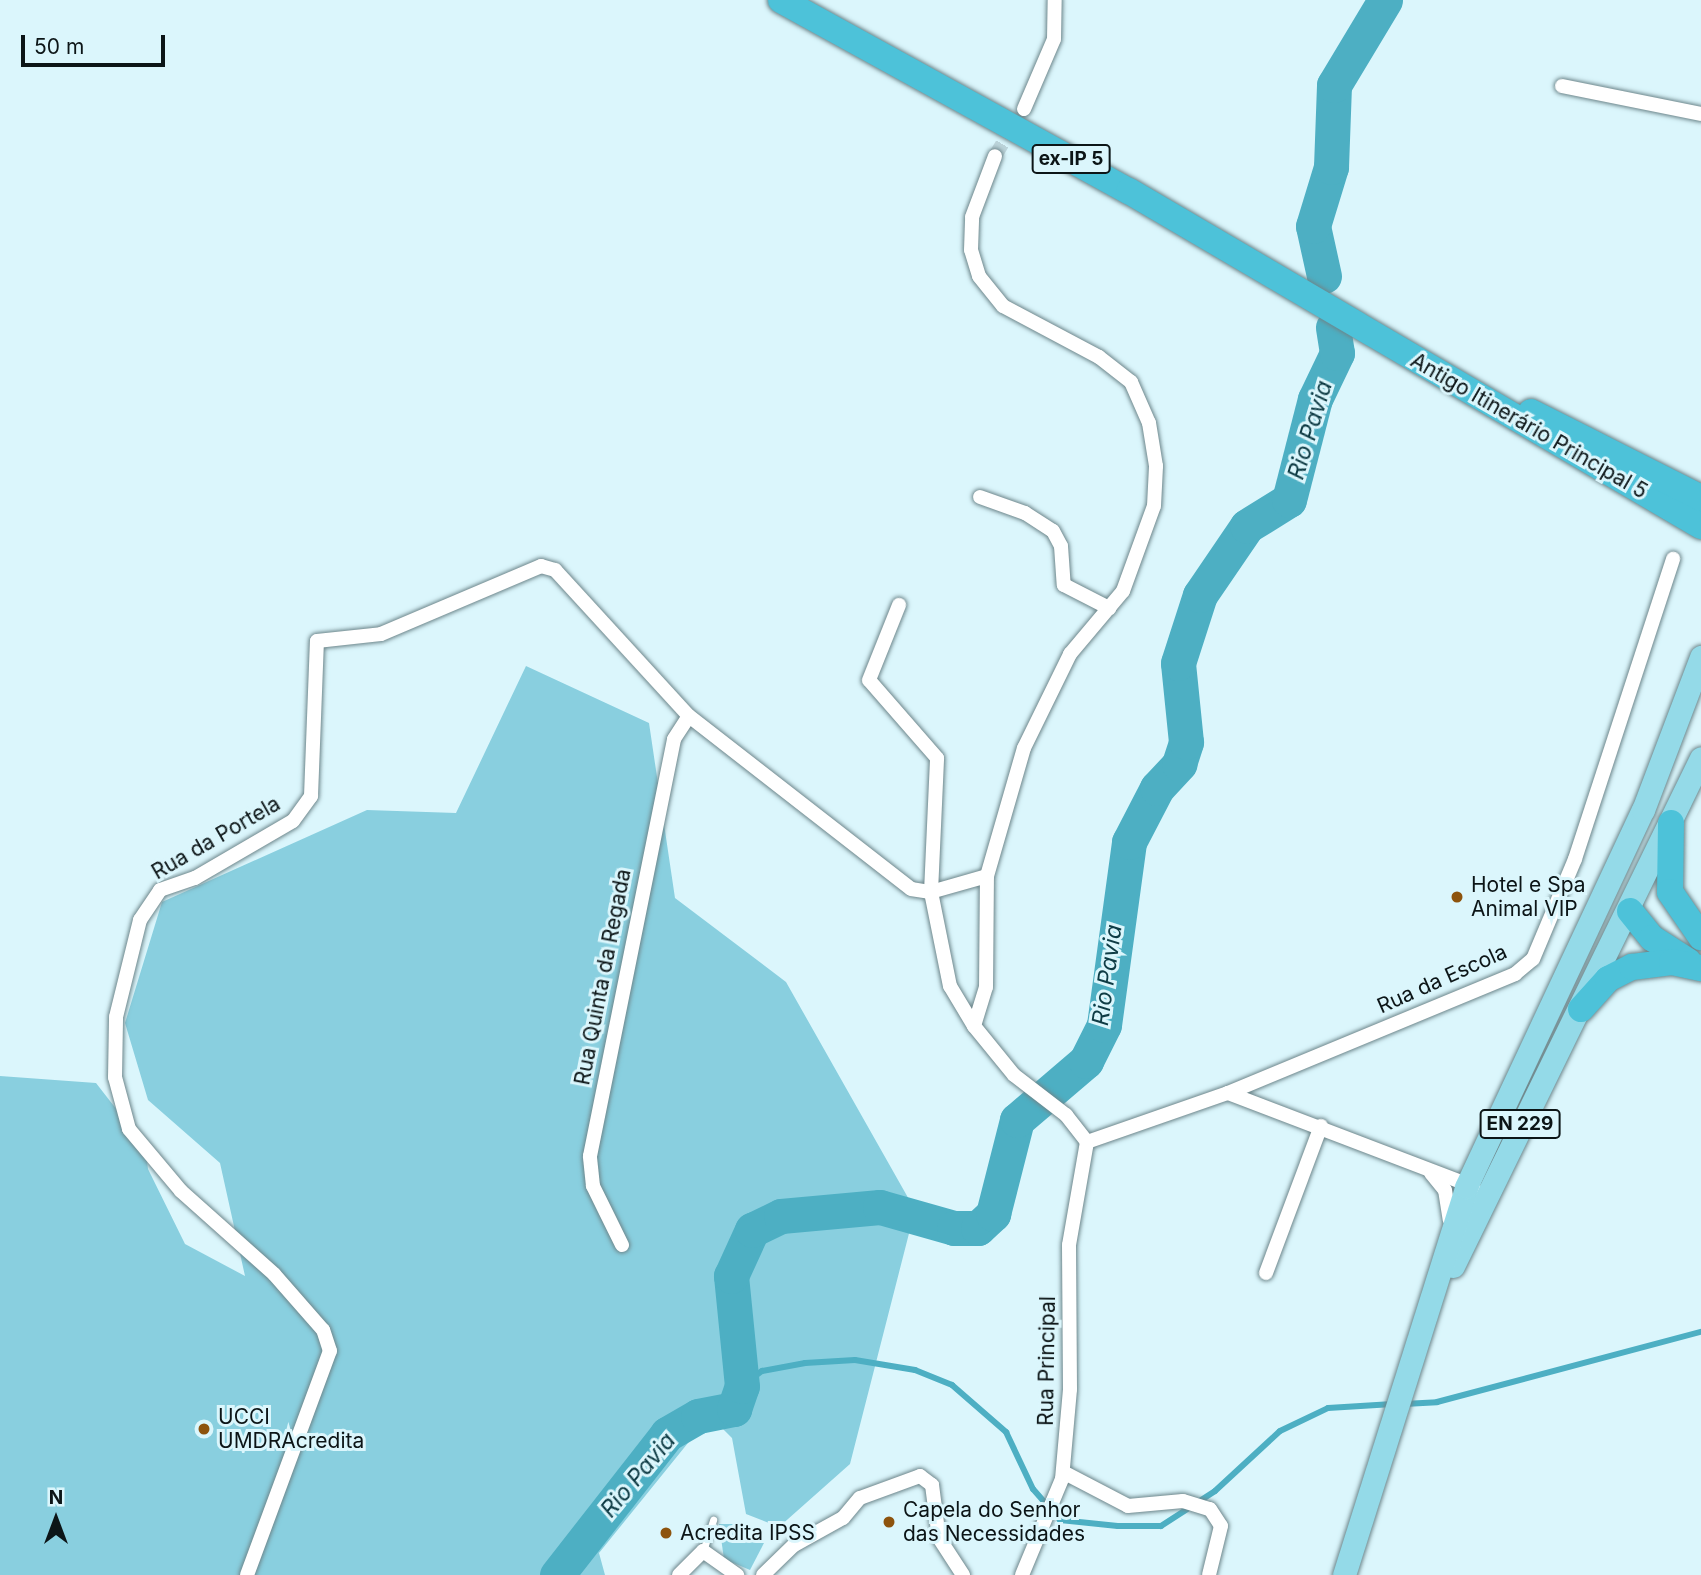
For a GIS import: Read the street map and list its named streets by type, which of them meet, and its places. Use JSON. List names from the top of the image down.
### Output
{
  "streets": {
    "highway": ["ex-IP 5", "Antigo Itinerário Principal 5"],
    "main road": ["EN 229"],
    "street": [
      "Rua da Portela",
      "Rua Quinta da Regada",
      "Rua da Escola",
      "Rua Principal"
    ]
  },
  "crossings": [
    ["Rua da Portela", "Rua Quinta da Regada"],
    ["Rua da Escola", "Rua Principal"]
  ],
  "water": ["Rio Pavia"],
  "places": [
    "Hotel e Spa Animal VIP",
    "UCCI UMDRAcredita",
    "Capela do Senhor das Necessidades",
    "Acredita IPSS"
  ],
  "scale_bar": "50 m",
  "north": "top"
}
